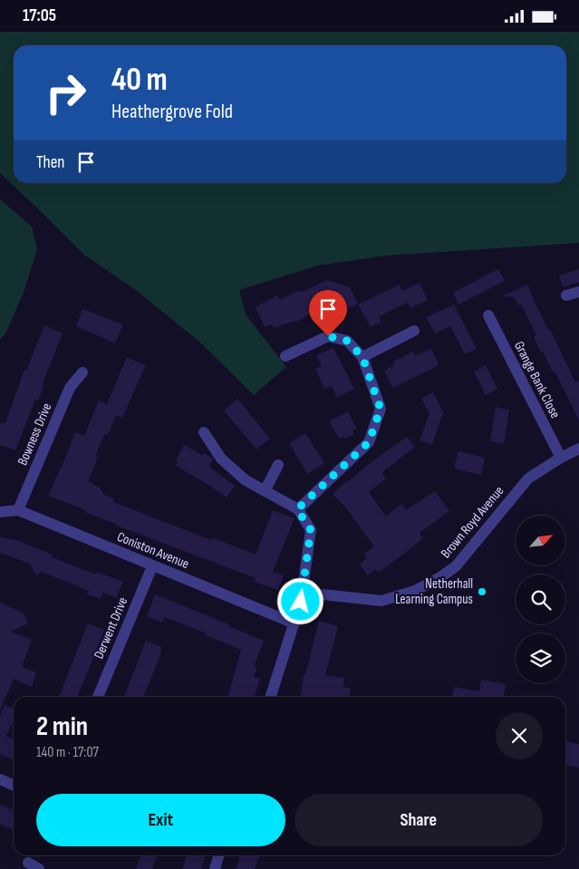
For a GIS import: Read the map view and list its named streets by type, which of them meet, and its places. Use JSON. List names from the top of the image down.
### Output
{
  "streets": {
    "street": [
      "Grange Bank Close",
      "Bowness Drive",
      "Brown Royd Avenue",
      "Coniston Avenue",
      "Derwent Drive"
    ]
  },
  "crossings": [
    ["Grange Bank Close", "Brown Royd Avenue"],
    ["Bowness Drive", "Coniston Avenue"],
    ["Coniston Avenue", "Derwent Drive"]
  ],
  "places": ["Netherhall Learning Campus"],
  "north": "top right",
  "page": {
    "status": "17:05",
    "turn": ["40 m", "Heathergrove Fold"],
    "then": "Then",
    "heading": ["2 min", "140 m · 17:07"],
    "buttons": ["Exit", "Share"]
  }
}
